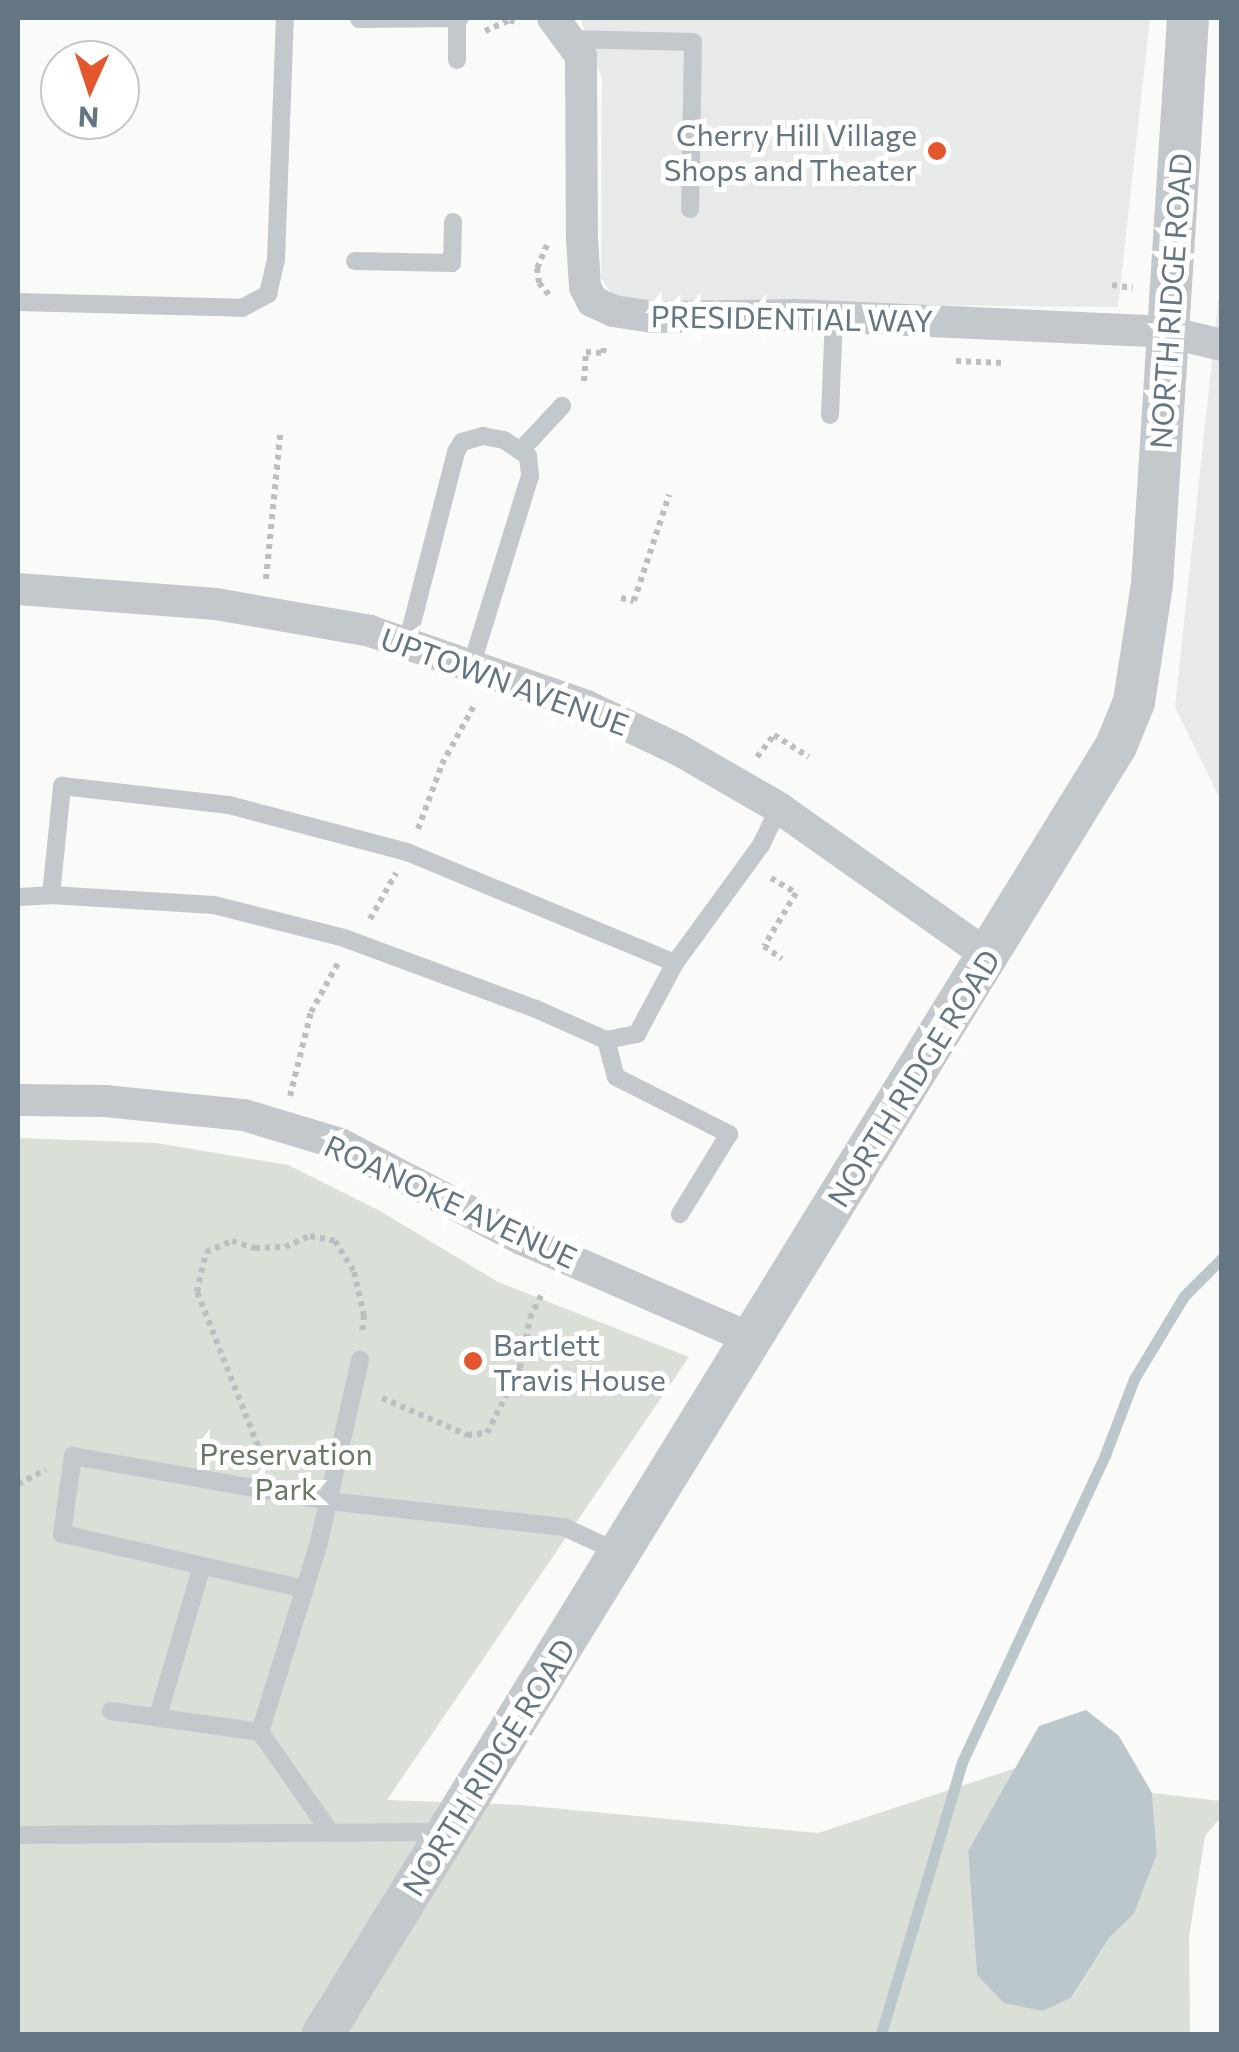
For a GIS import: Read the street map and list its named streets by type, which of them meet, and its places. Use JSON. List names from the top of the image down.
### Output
{
  "streets": {
    "street": [
      "NORTH RIDGE ROAD",
      "PRESIDENTIAL WAY",
      "UPTOWN AVENUE",
      "ROANOKE AVENUE"
    ]
  },
  "crossings": [
    ["NORTH RIDGE ROAD", "PRESIDENTIAL WAY"],
    ["NORTH RIDGE ROAD", "UPTOWN AVENUE"],
    ["NORTH RIDGE ROAD", "ROANOKE AVENUE"]
  ],
  "parks": ["Preservation Park"],
  "places": ["Cherry Hill Village Shops and Theater", "Bartlett Travis House"],
  "north": "bottom"
}
